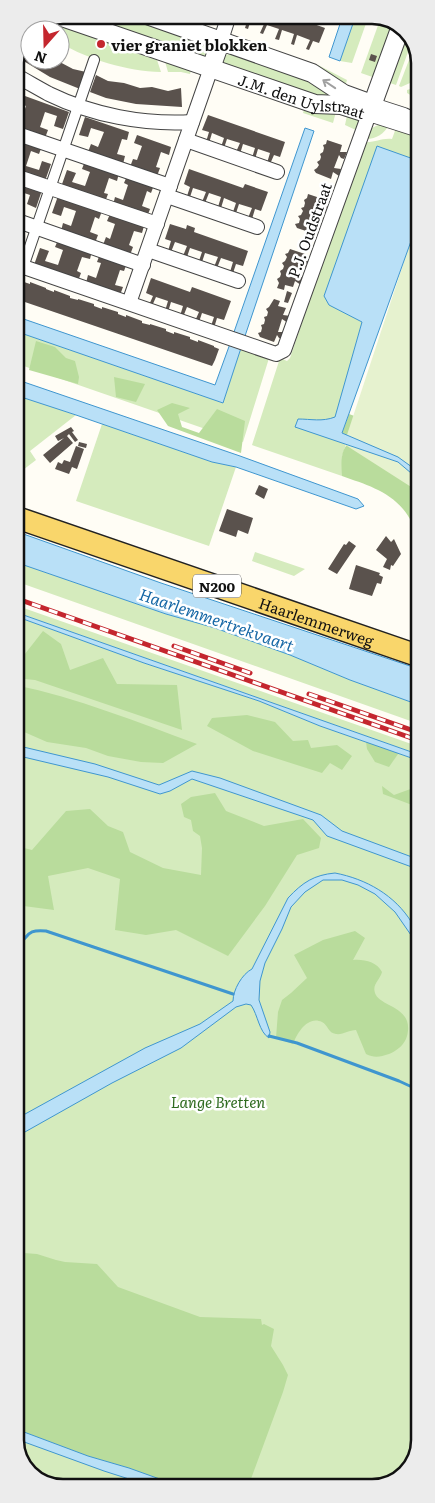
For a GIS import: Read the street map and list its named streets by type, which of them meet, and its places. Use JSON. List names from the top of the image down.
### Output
{
  "streets": {
    "main road": ["N200", "Haarlemmerweg"],
    "street": ["J.M. den Uylstraat", "P.J. Oudstraat"]
  },
  "crossings": [
    ["J.M. den Uylstraat", "P.J. Oudstraat"]
  ],
  "water": ["Haarlemmertrekvaart"],
  "parks": ["Lange Bretten"],
  "places": ["vier graniet blokken"],
  "north": "bottom"
}
